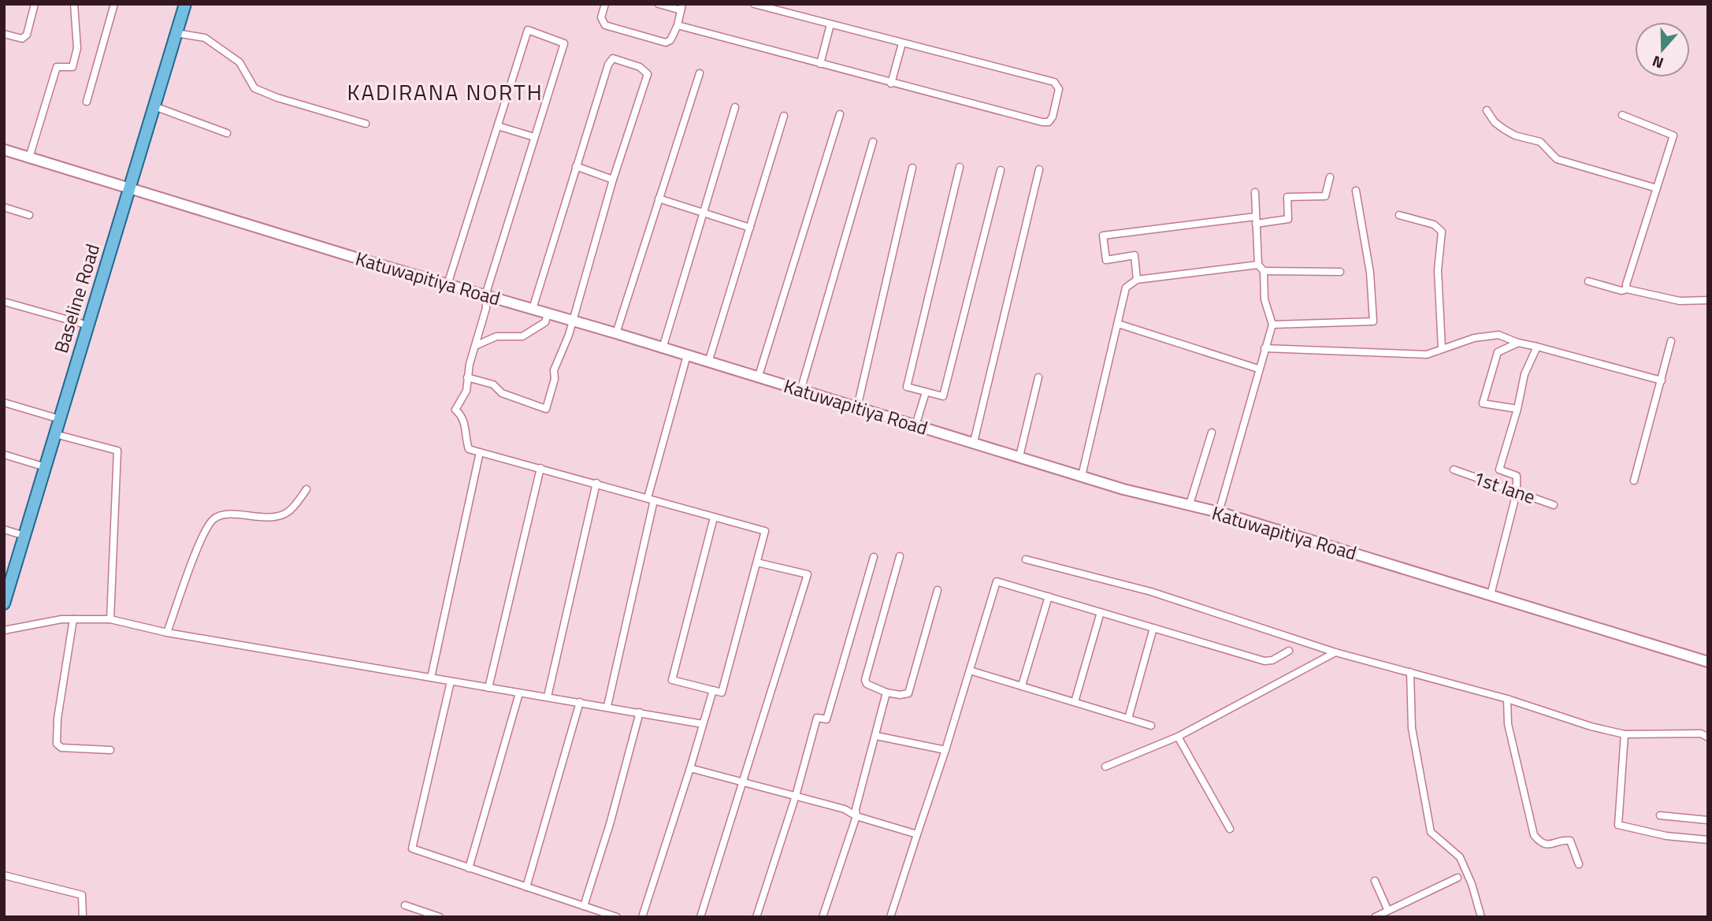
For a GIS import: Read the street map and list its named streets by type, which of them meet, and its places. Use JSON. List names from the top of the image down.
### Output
{
  "streets": {
    "main road": ["Baseline Road"],
    "street": ["Katuwapitiya Road", "1st lane"]
  },
  "crossings": [
    ["Katuwapitiya Road", "Baseline Road"]
  ],
  "districts": ["KADIRANA NORTH"],
  "north": "bottom"
}
